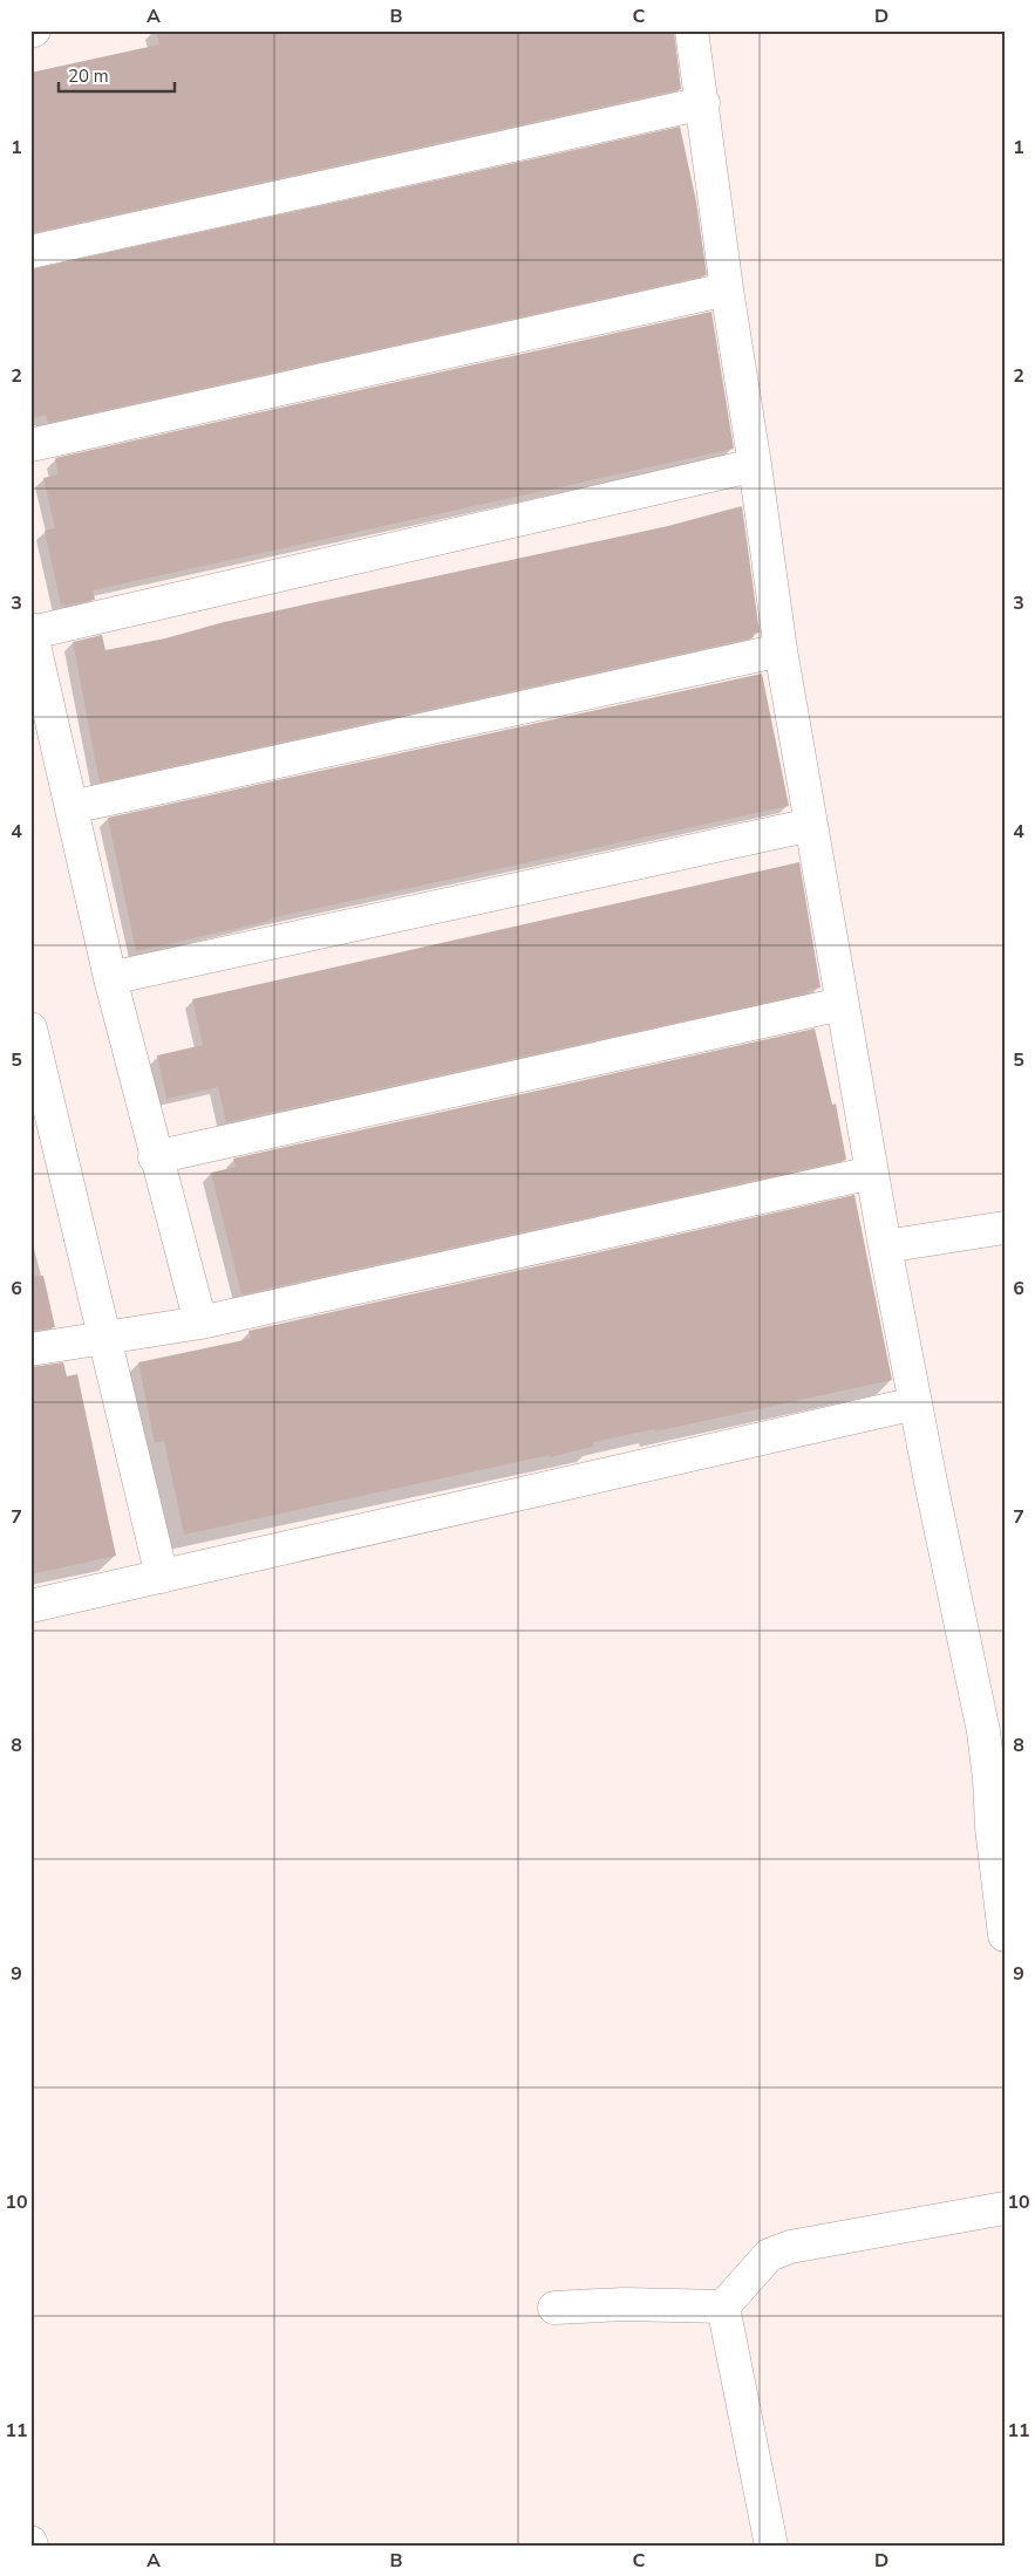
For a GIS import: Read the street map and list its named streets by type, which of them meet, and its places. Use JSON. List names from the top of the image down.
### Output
{
  "scale_bar": "20 m",
  "grid": {
    "columns": [
      "A",
      "B",
      "C",
      "D"
    ],
    "rows": [
      "1",
      "2",
      "3",
      "4",
      "5",
      "6",
      "7",
      "8",
      "9",
      "10",
      "11"
    ]
  }
}
